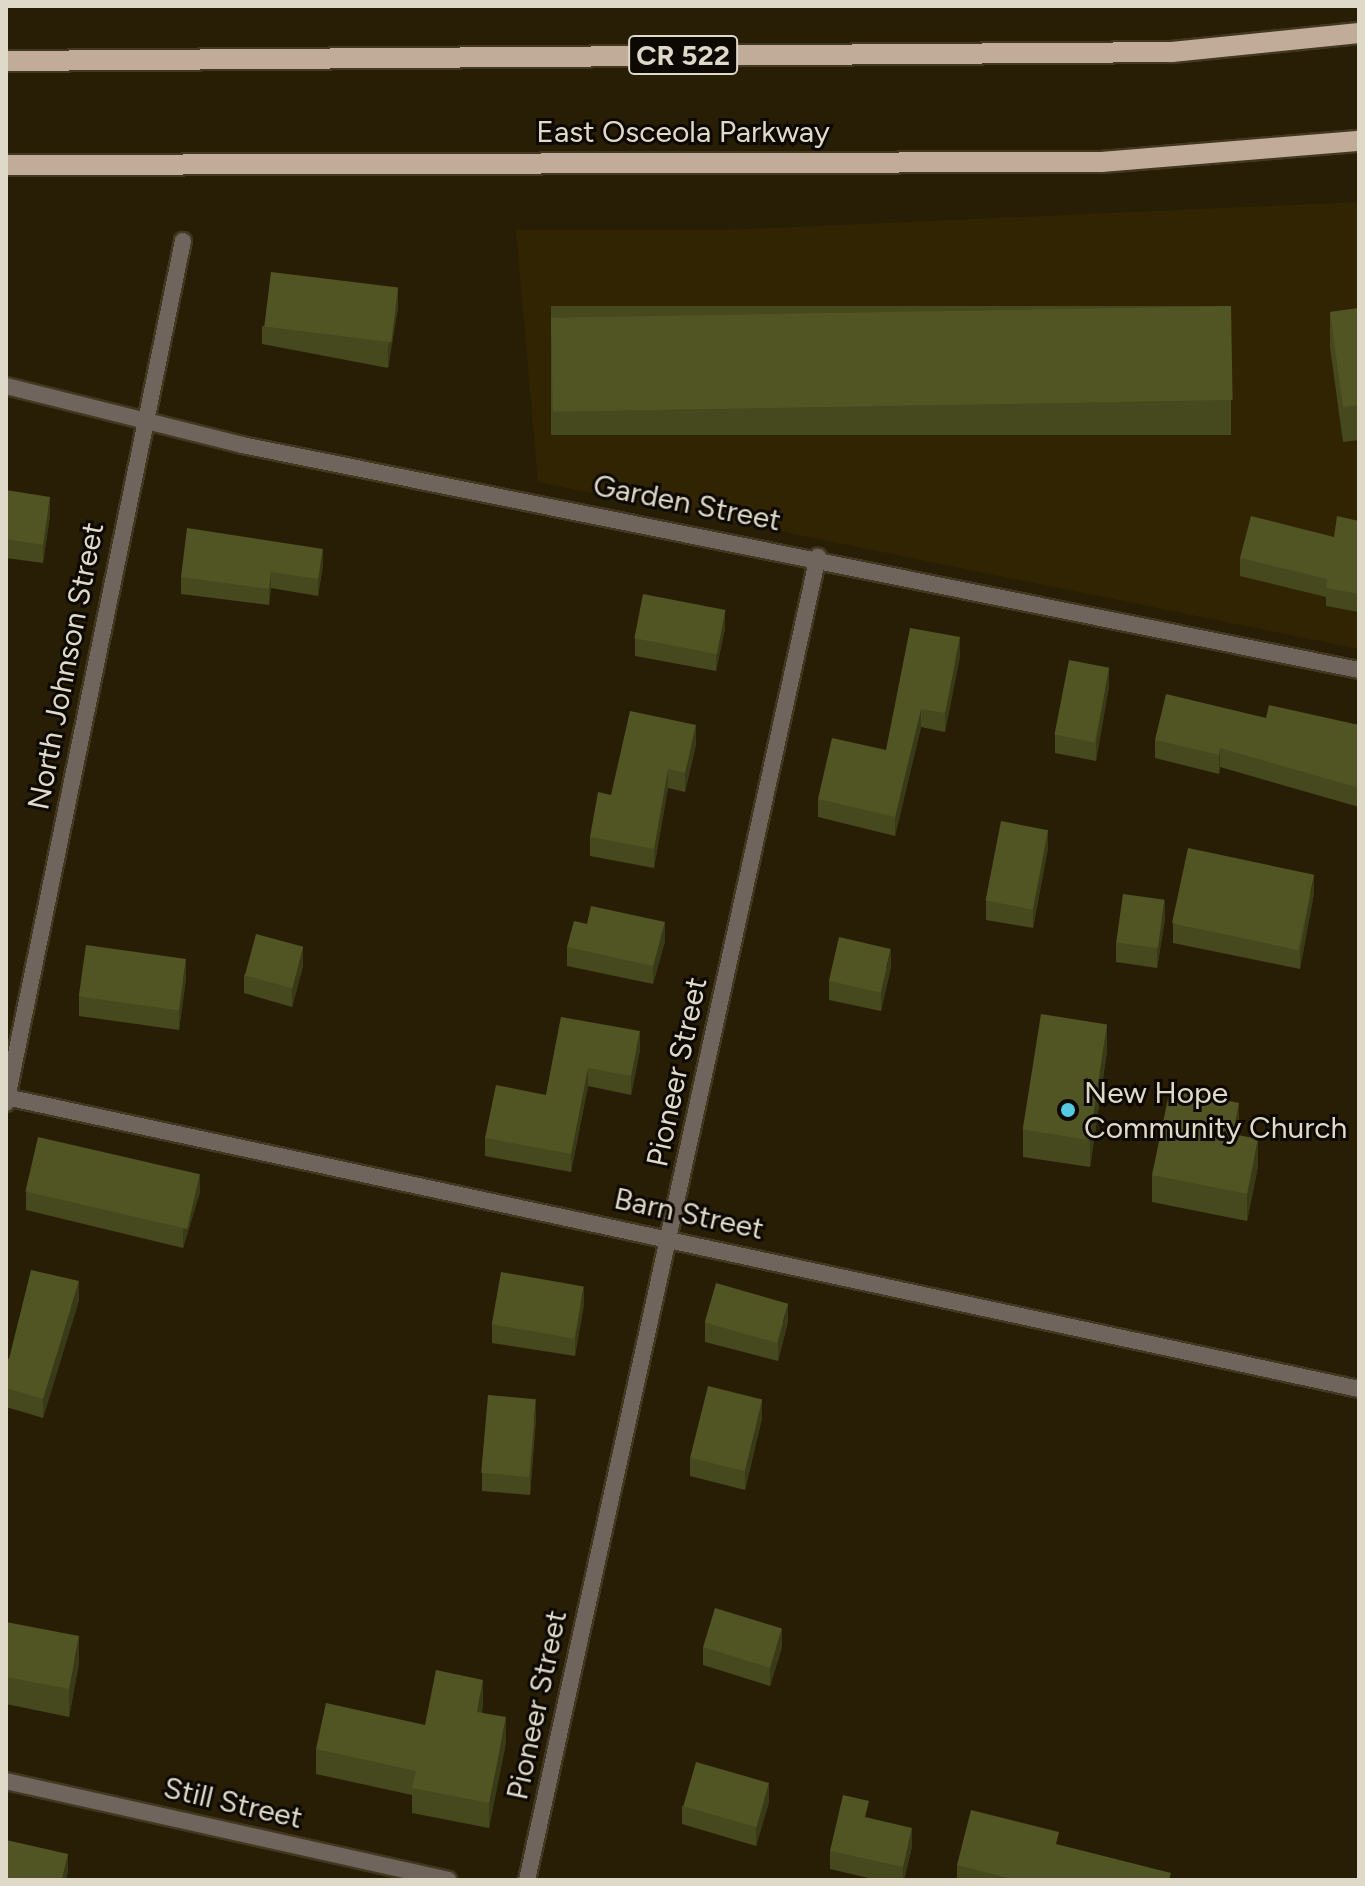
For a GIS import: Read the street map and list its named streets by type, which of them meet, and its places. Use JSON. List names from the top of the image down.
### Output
{
  "streets": {
    "main road": ["CR 522", "East Osceola Parkway"],
    "street": [
      "Garden Street",
      "North Johnson Street",
      "Pioneer Street",
      "Barn Street",
      "Still Street"
    ]
  },
  "crossings": [
    ["Garden Street", "North Johnson Street"],
    ["Garden Street", "Pioneer Street"],
    ["North Johnson Street", "Barn Street"],
    ["Pioneer Street", "Barn Street"]
  ],
  "places": ["New Hope Community Church"]
}
